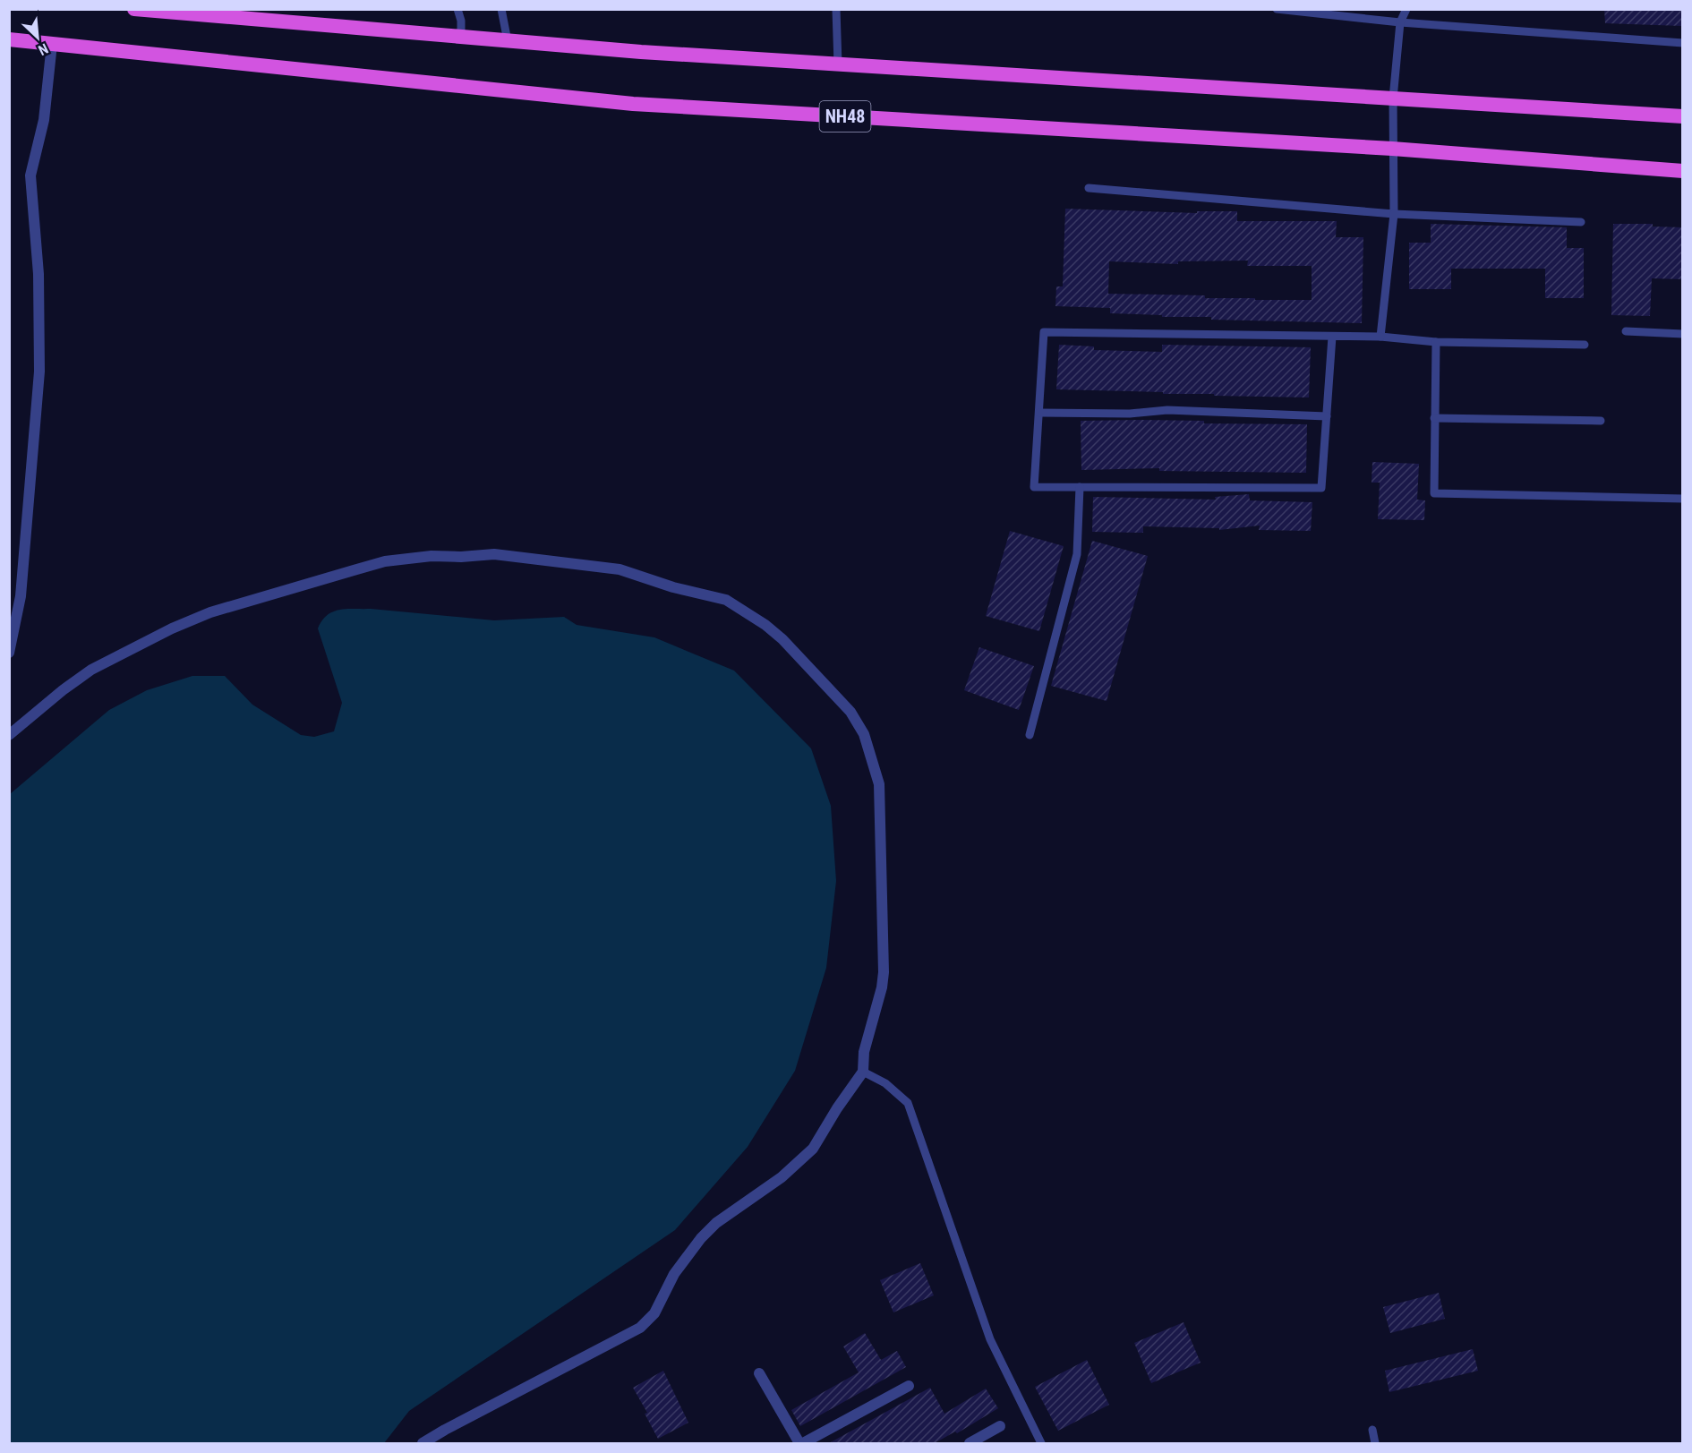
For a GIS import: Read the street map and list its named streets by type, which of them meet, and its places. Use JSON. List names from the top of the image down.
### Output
{
  "streets": {
    "highway": ["NH48"]
  },
  "north": "bottom right"
}
